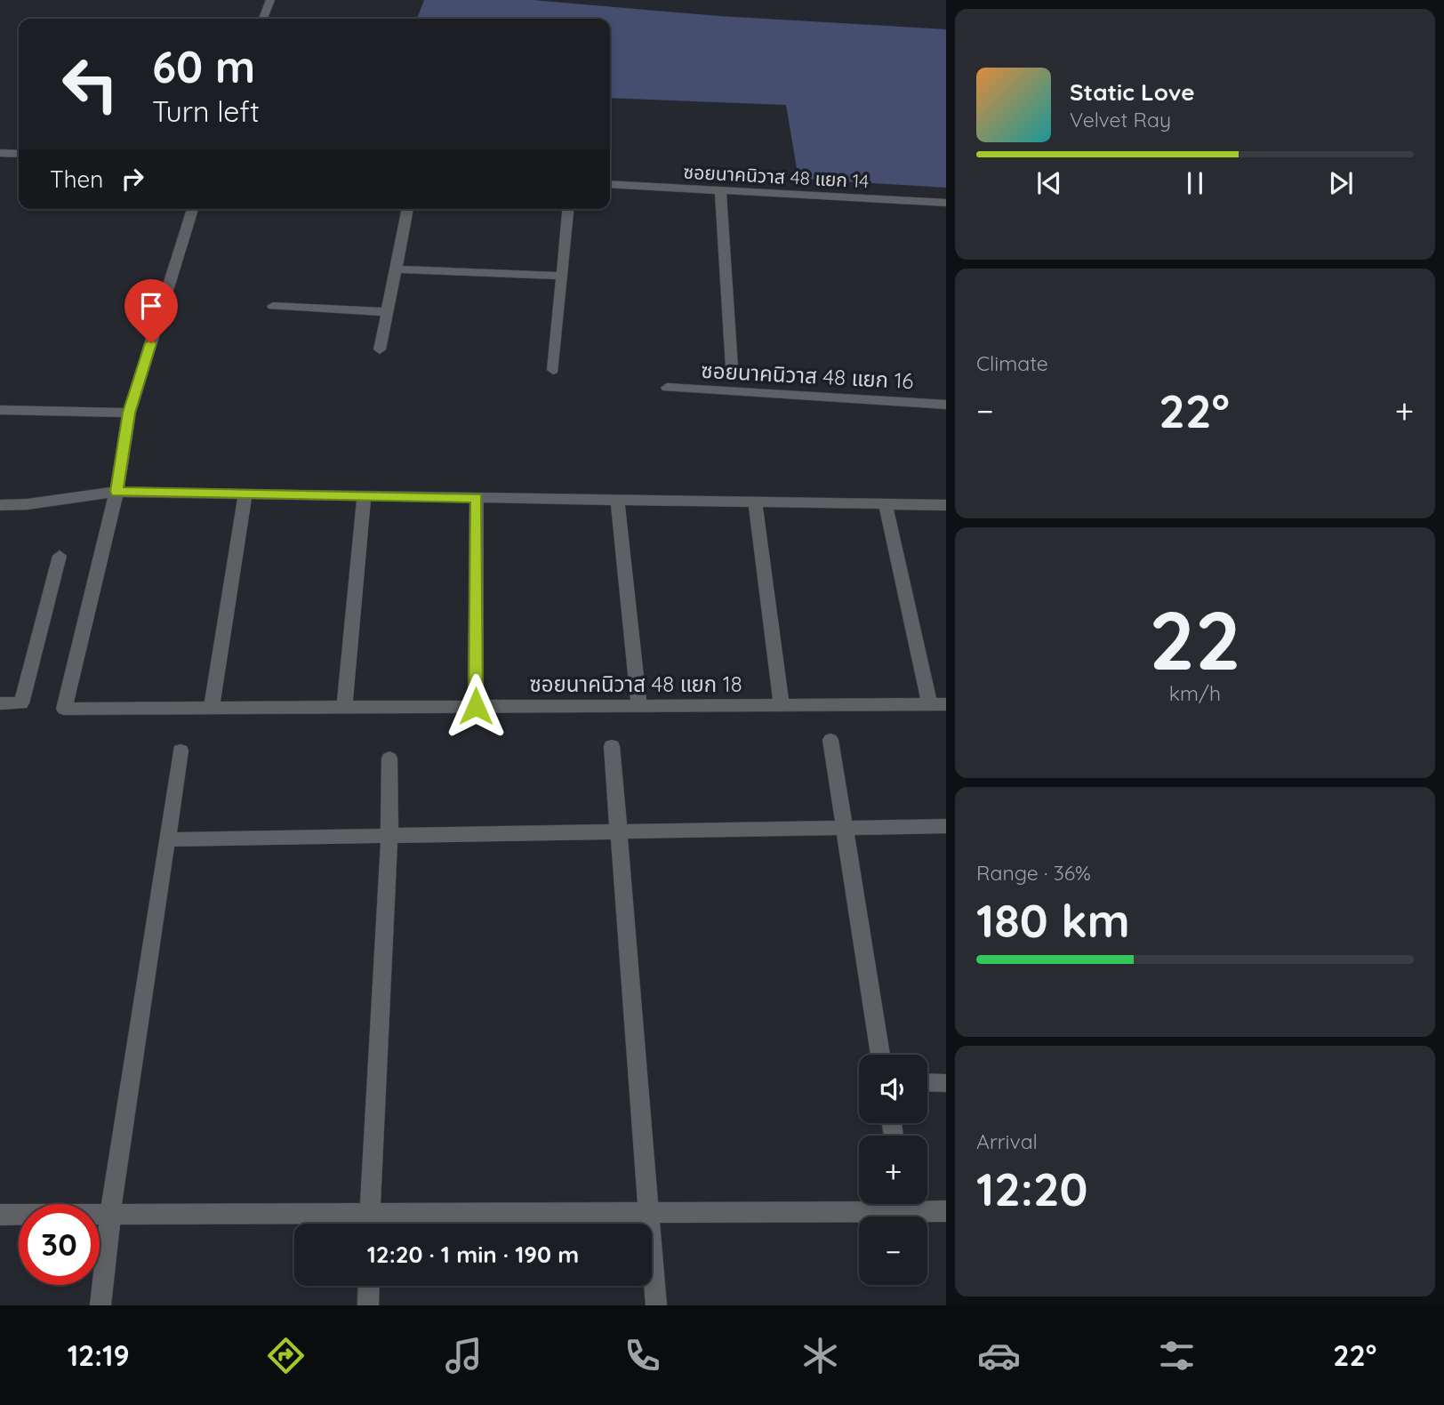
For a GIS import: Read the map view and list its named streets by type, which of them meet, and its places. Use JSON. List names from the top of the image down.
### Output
{
  "streets": {
    "street": ["ซอยนาคนิวาส 48 แยก 14", "ซอยนาคนิวาส 48 แยก 16", "ซอยนาคนิวาส 48 แยก 18"]
  },
  "page": {
    "turn": ["60 m", "Turn left"],
    "song": ["Static Love", "Velvet Ray"],
    "then": "Then",
    "tile": [
      "Climate",
      ["22", "km/h"],
      ["Range · 36%", "180 km"],
      ["Arrival", "12:20"]
    ],
    "heat": ["−", "22°", "+"],
    "map_buttons": ["+", "−"],
    "limit": "30",
    "trip": "12:20 · 1 min · 190 m",
    "tabs": ["12:19", "22°"]
  }
}
